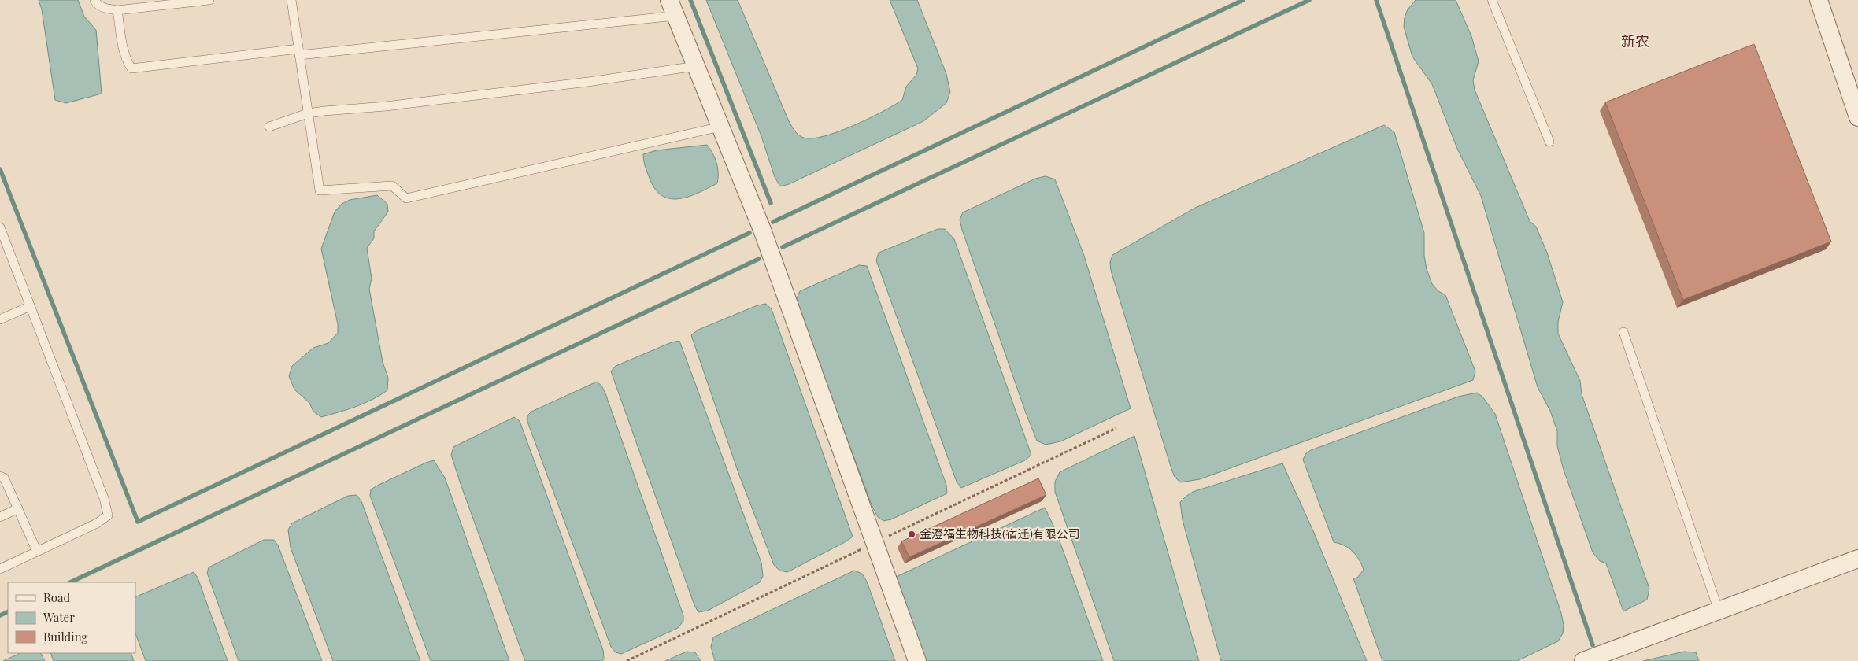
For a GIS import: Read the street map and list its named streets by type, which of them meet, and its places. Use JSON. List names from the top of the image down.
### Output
{
  "districts": ["新农"],
  "places": ["金澄福生物科技(宿迁)有限公司"],
  "legend": ["Road", "Water", "Building"]
}
